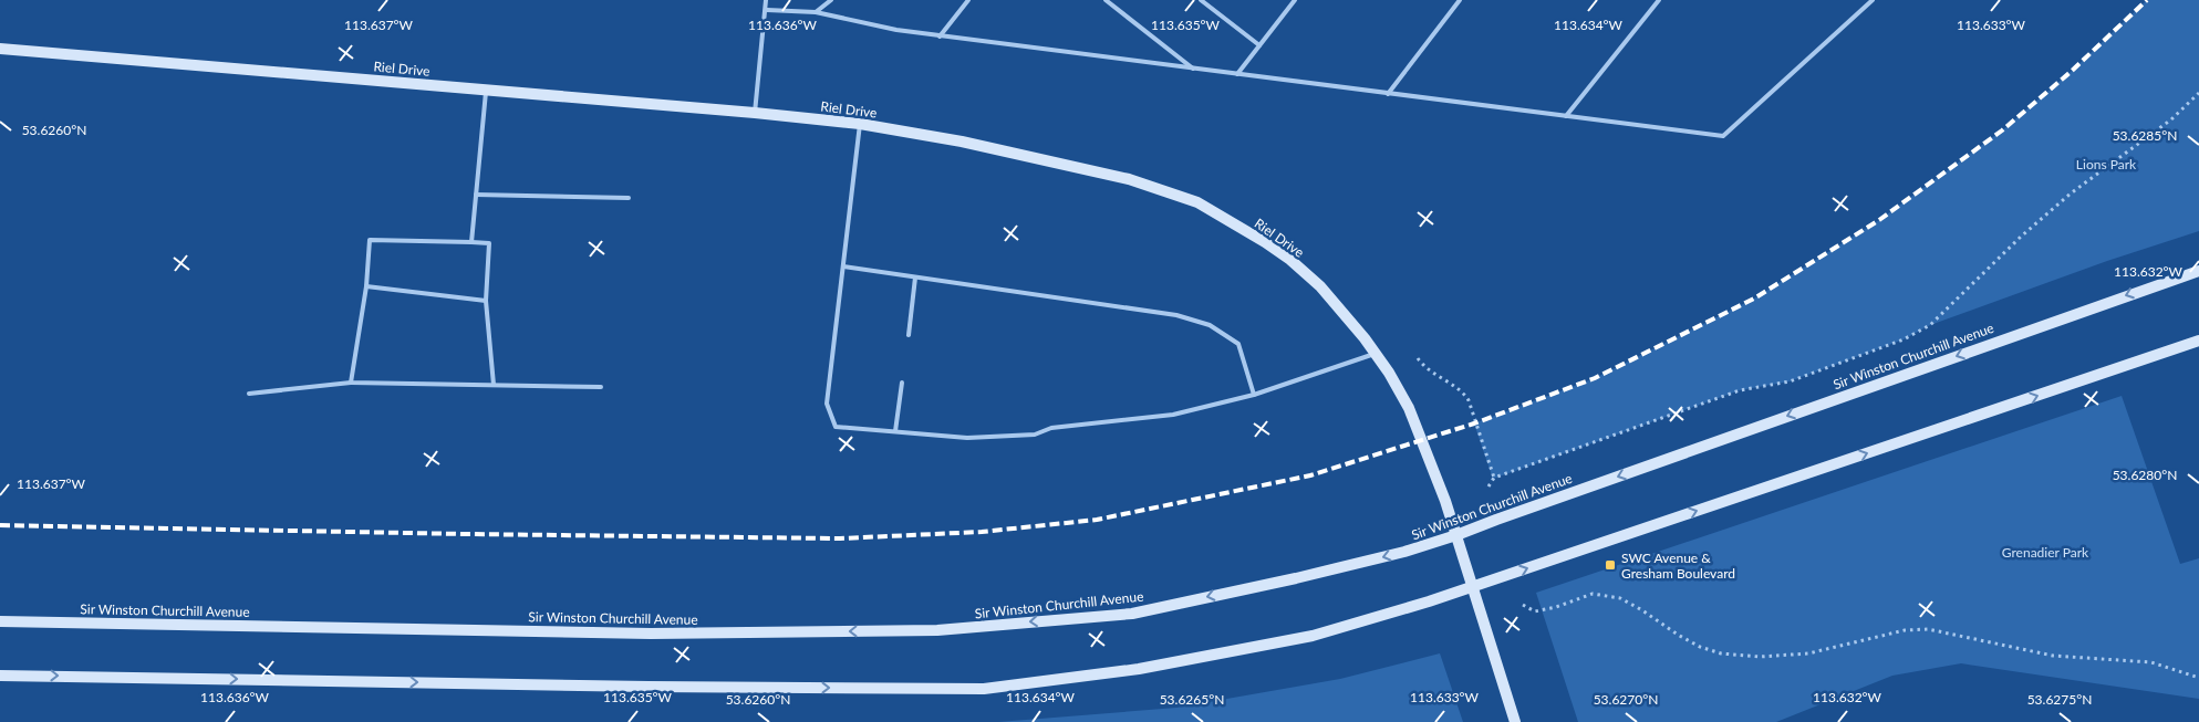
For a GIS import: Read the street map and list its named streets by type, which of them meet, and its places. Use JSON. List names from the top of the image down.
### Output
{
  "streets": {
    "main road": ["Riel Drive", "Sir Winston Churchill Avenue"]
  },
  "crossings": [
    ["Riel Drive", "Sir Winston Churchill Avenue"]
  ],
  "parks": ["Lions Park", "Grenadier Park"],
  "places": {
    "transit": ["SWC Avenue & Gresham Boulevard"]
  },
  "coordinates": [
    "113.637°W",
    "113.634°W",
    "113.633°W",
    "113.636°W",
    "113.635°W",
    "53.6260°N",
    "53.6285°N",
    "113.632°W",
    "53.6280°N",
    "53.6265°N",
    "53.6270°N",
    "53.6275°N"
  ]
}
